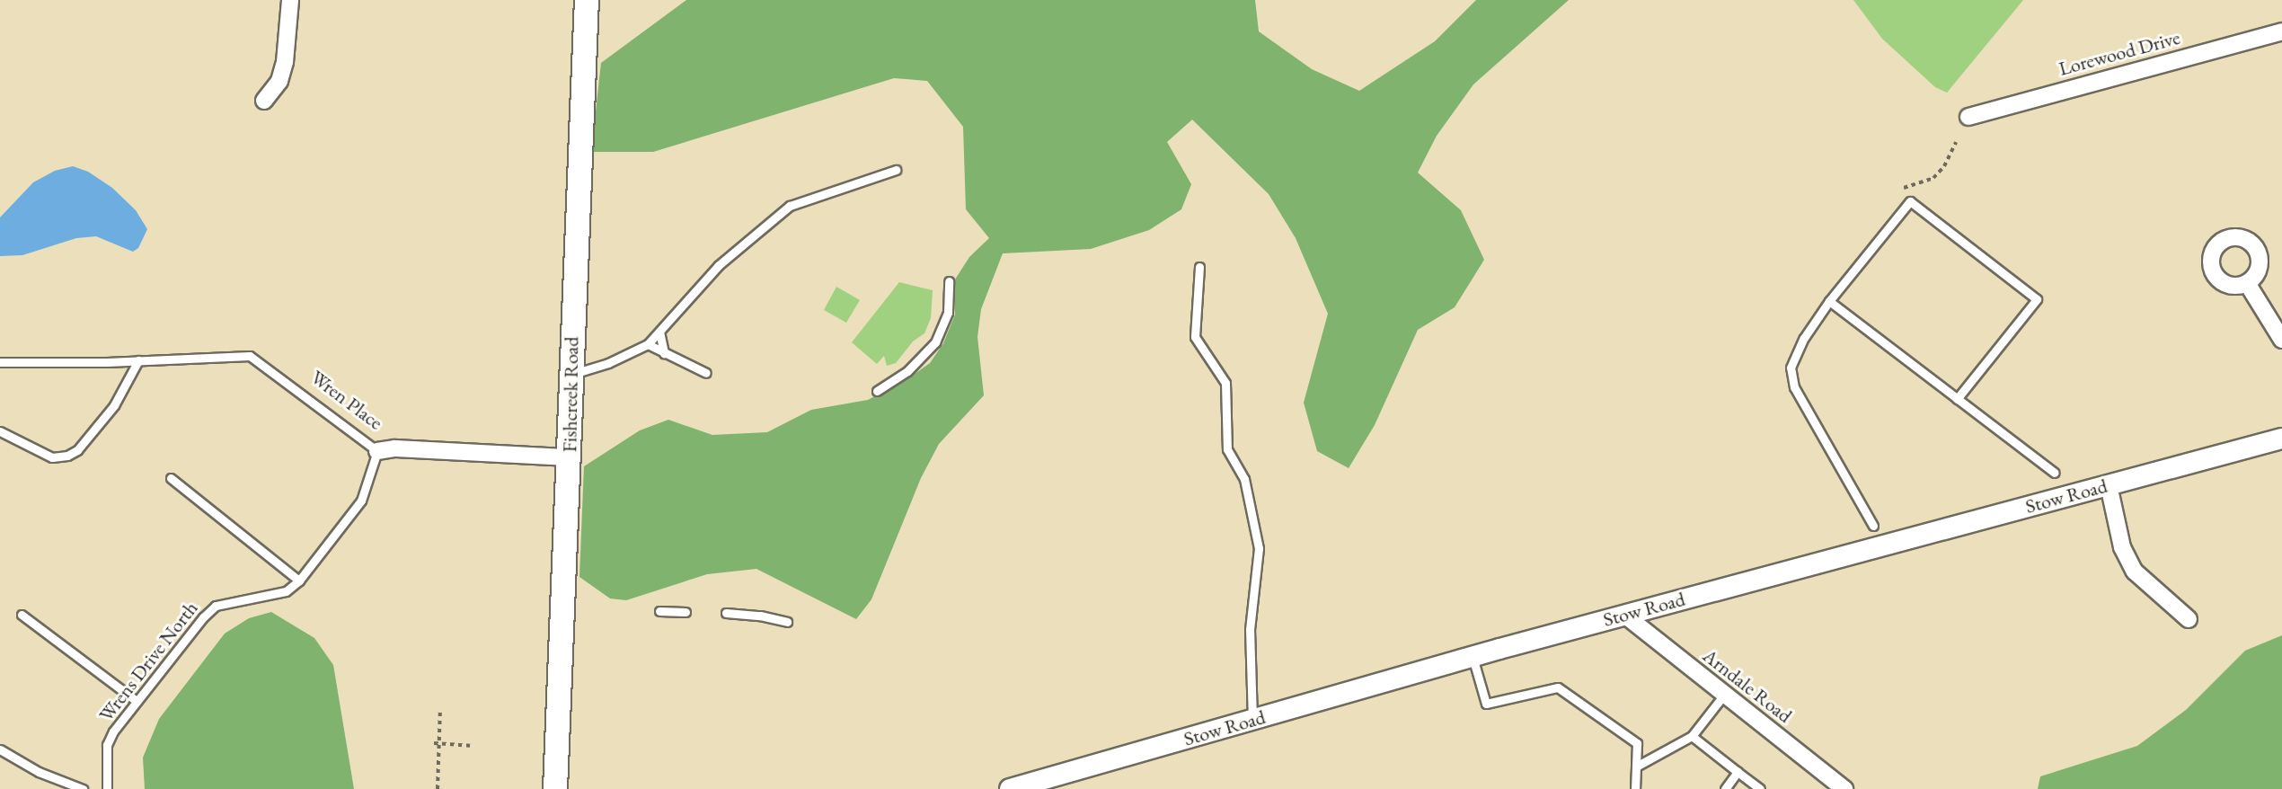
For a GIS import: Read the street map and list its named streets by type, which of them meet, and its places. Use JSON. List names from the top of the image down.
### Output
{
  "streets": {
    "main road": ["Fishcreek Road"],
    "street": [
      "Lorewood Drive",
      "Wren Place",
      "Stow Road",
      "Arndale Road"
    ],
    "lane": ["Wrens Drive North"]
  },
  "crossings": [
    ["Fishcreek Road", "Wren Place"],
    ["Wren Place", "Wrens Drive North"],
    ["Stow Road", "Arndale Road"]
  ]
}
